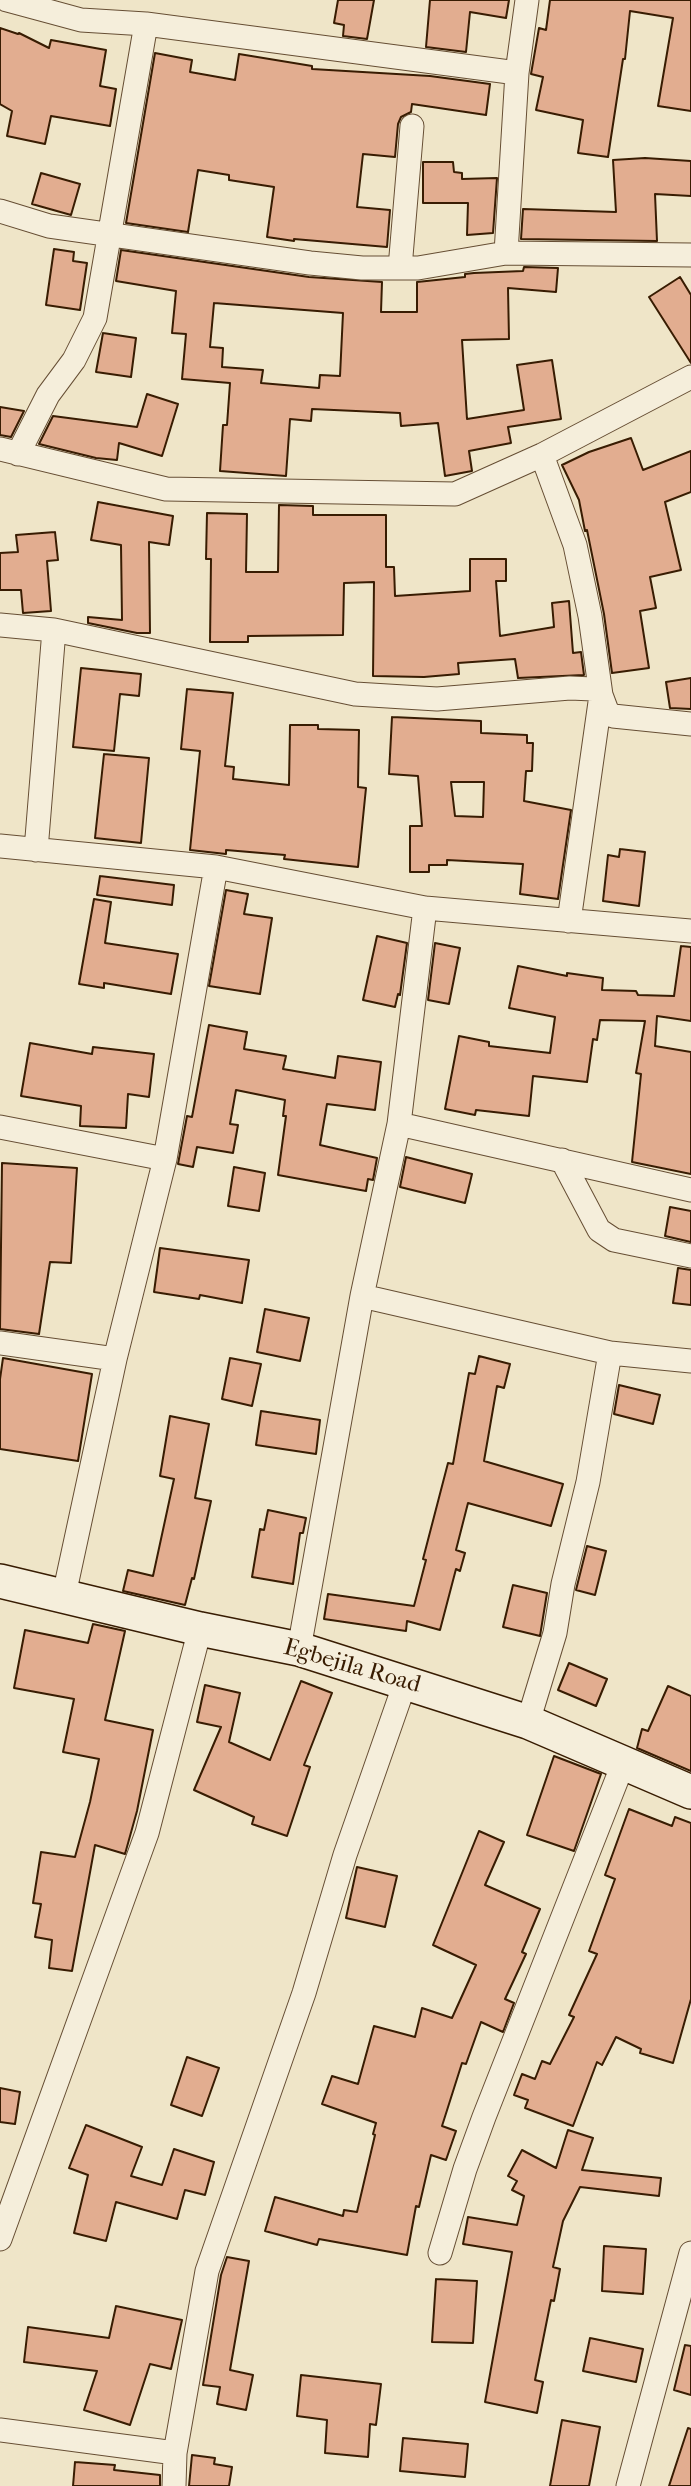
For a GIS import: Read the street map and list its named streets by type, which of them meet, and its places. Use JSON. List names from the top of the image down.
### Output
{
  "streets": {
    "street": ["Egbejila Road"]
  }
}
